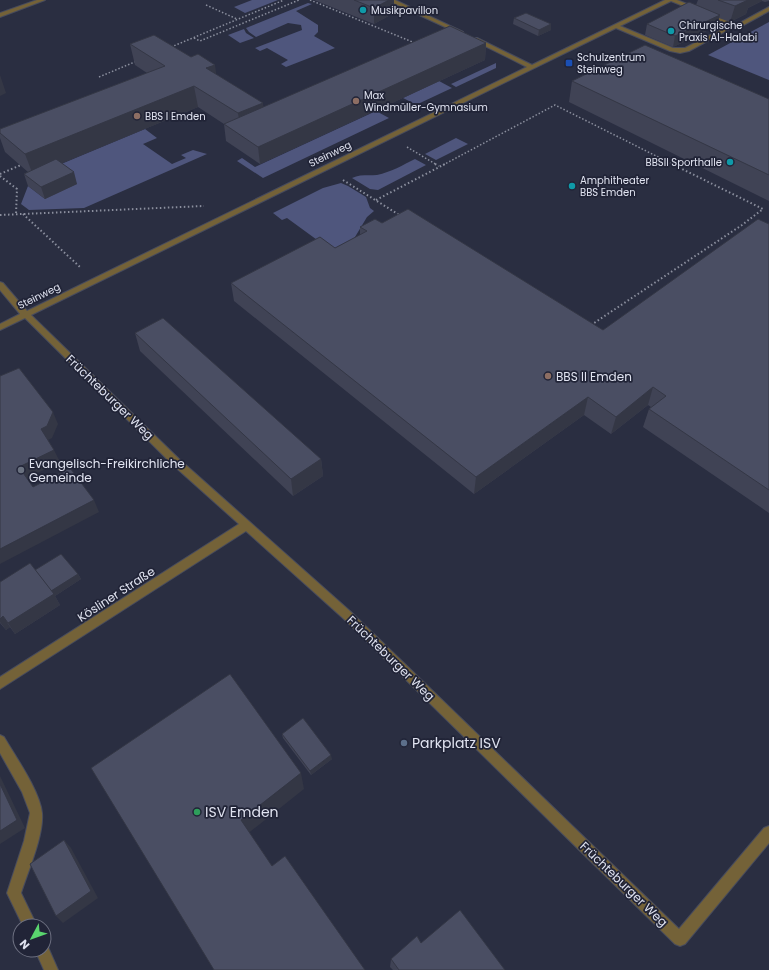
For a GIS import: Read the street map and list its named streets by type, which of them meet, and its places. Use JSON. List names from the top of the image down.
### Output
{
  "streets": {
    "street": ["Steinweg", "Früchteburger Weg", "Kösliner Straße"]
  },
  "crossings": [
    ["Steinweg", "Früchteburger Weg"],
    ["Früchteburger Weg", "Kösliner Straße"]
  ],
  "places": {
    "other": [
      "Musikpavillon",
      "Chirurgische Praxis Al-Halabi",
      "Max Windmüller-Gymnasium",
      "BBS I Emden",
      "BBSII Sporthalle",
      "Amphitheater BBS Emden",
      "BBS II Emden",
      "Evangelisch-Freikirchliche Gemeinde",
      "Parkplatz ISV",
      "ISV Emden"
    ],
    "transit": ["Schulzentrum Steinweg"]
  },
  "north": "bottom left"
}
